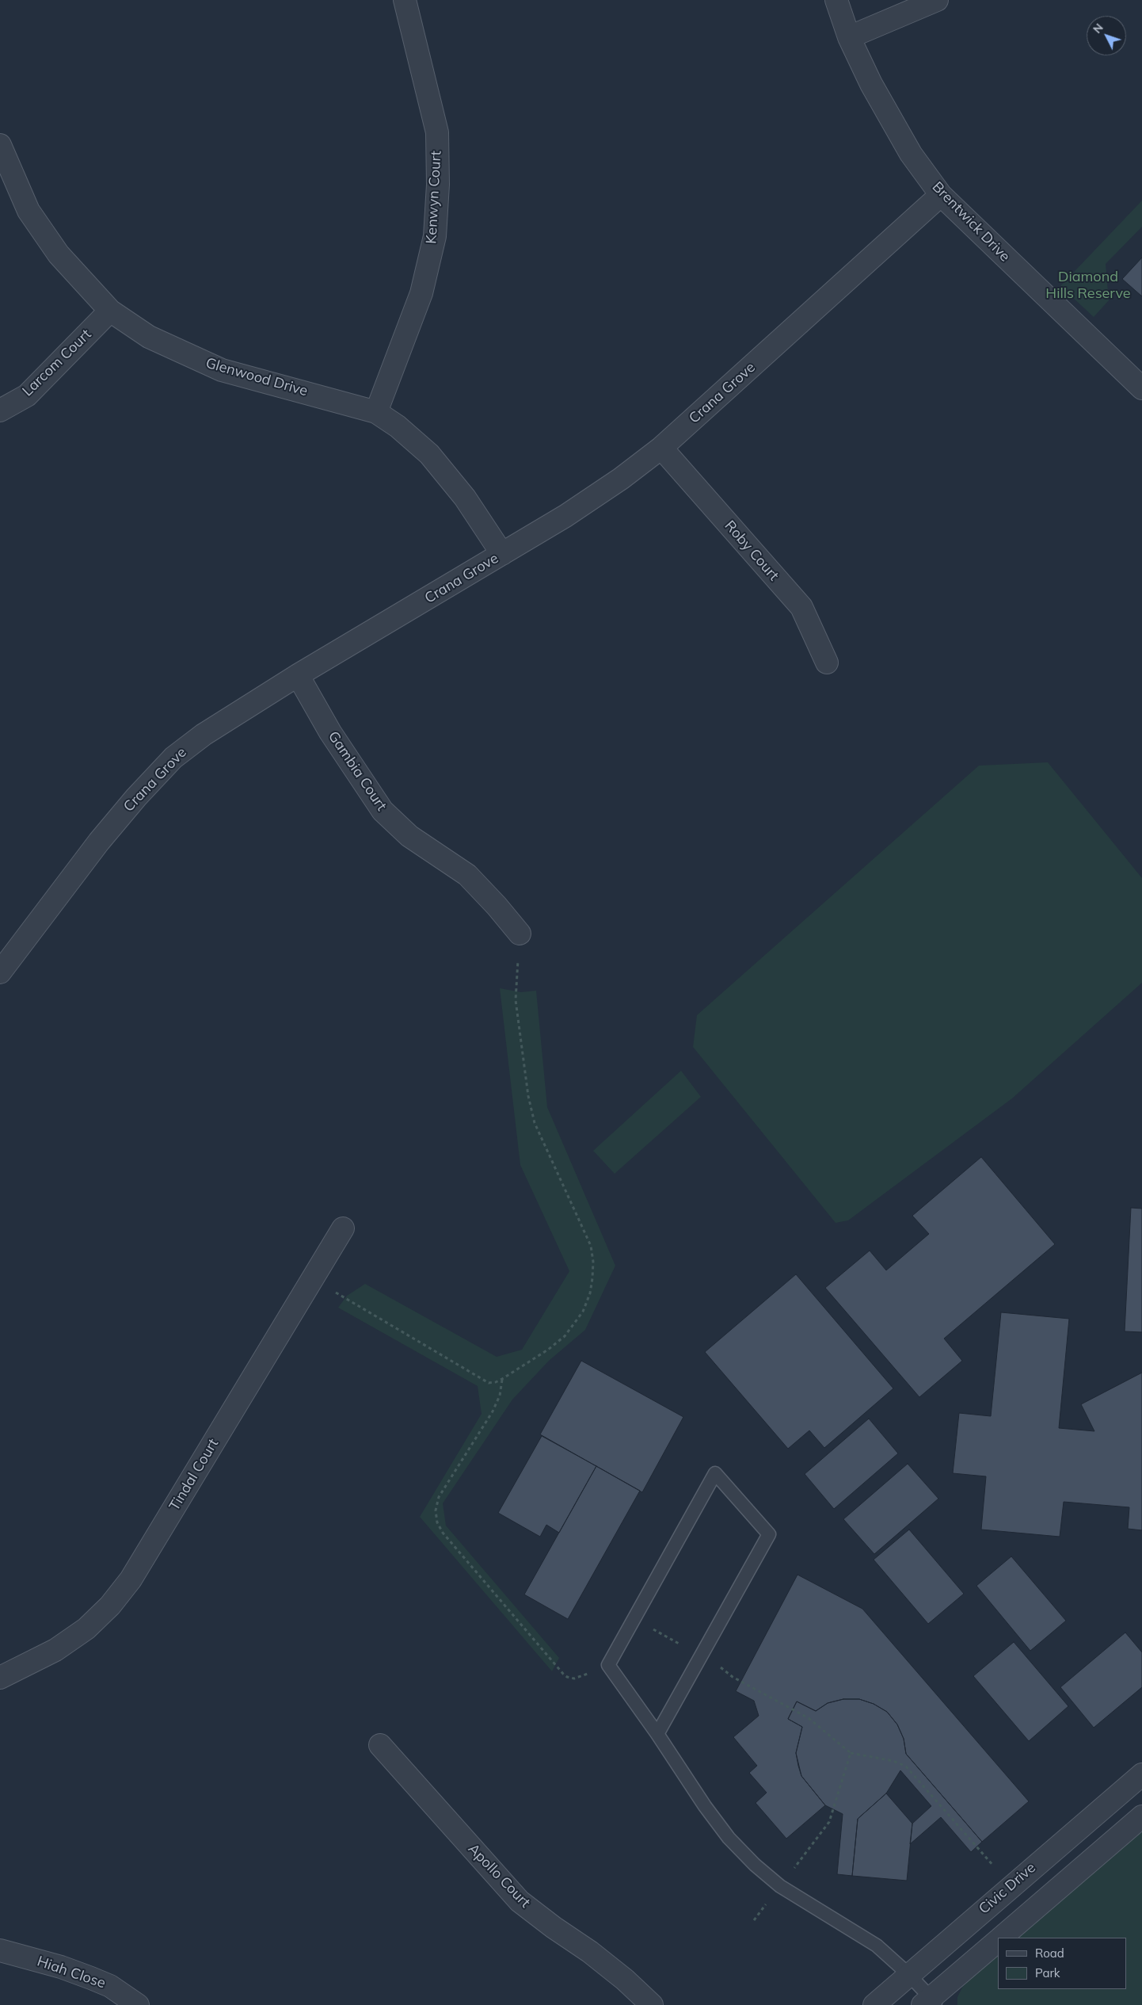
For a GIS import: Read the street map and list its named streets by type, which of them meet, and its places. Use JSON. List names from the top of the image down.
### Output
{
  "streets": {
    "street": [
      "Kenwyn Court",
      "Brentwick Drive",
      "Larcom Court",
      "Glenwood Drive",
      "Crana Grove",
      "Roby Court",
      "Gambia Court",
      "Tindal Court",
      "Apollo Court",
      "Civic Drive",
      "Hiah Close"
    ]
  },
  "crossings": [
    ["Kenwyn Court", "Glenwood Drive"],
    ["Brentwick Drive", "Crana Grove"],
    ["Larcom Court", "Glenwood Drive"],
    ["Glenwood Drive", "Crana Grove"],
    ["Crana Grove", "Roby Court"],
    ["Crana Grove", "Gambia Court"]
  ],
  "parks": ["Diamond Hills Reserve"],
  "legend": ["Road", "Park"],
  "north": "top left"
}
